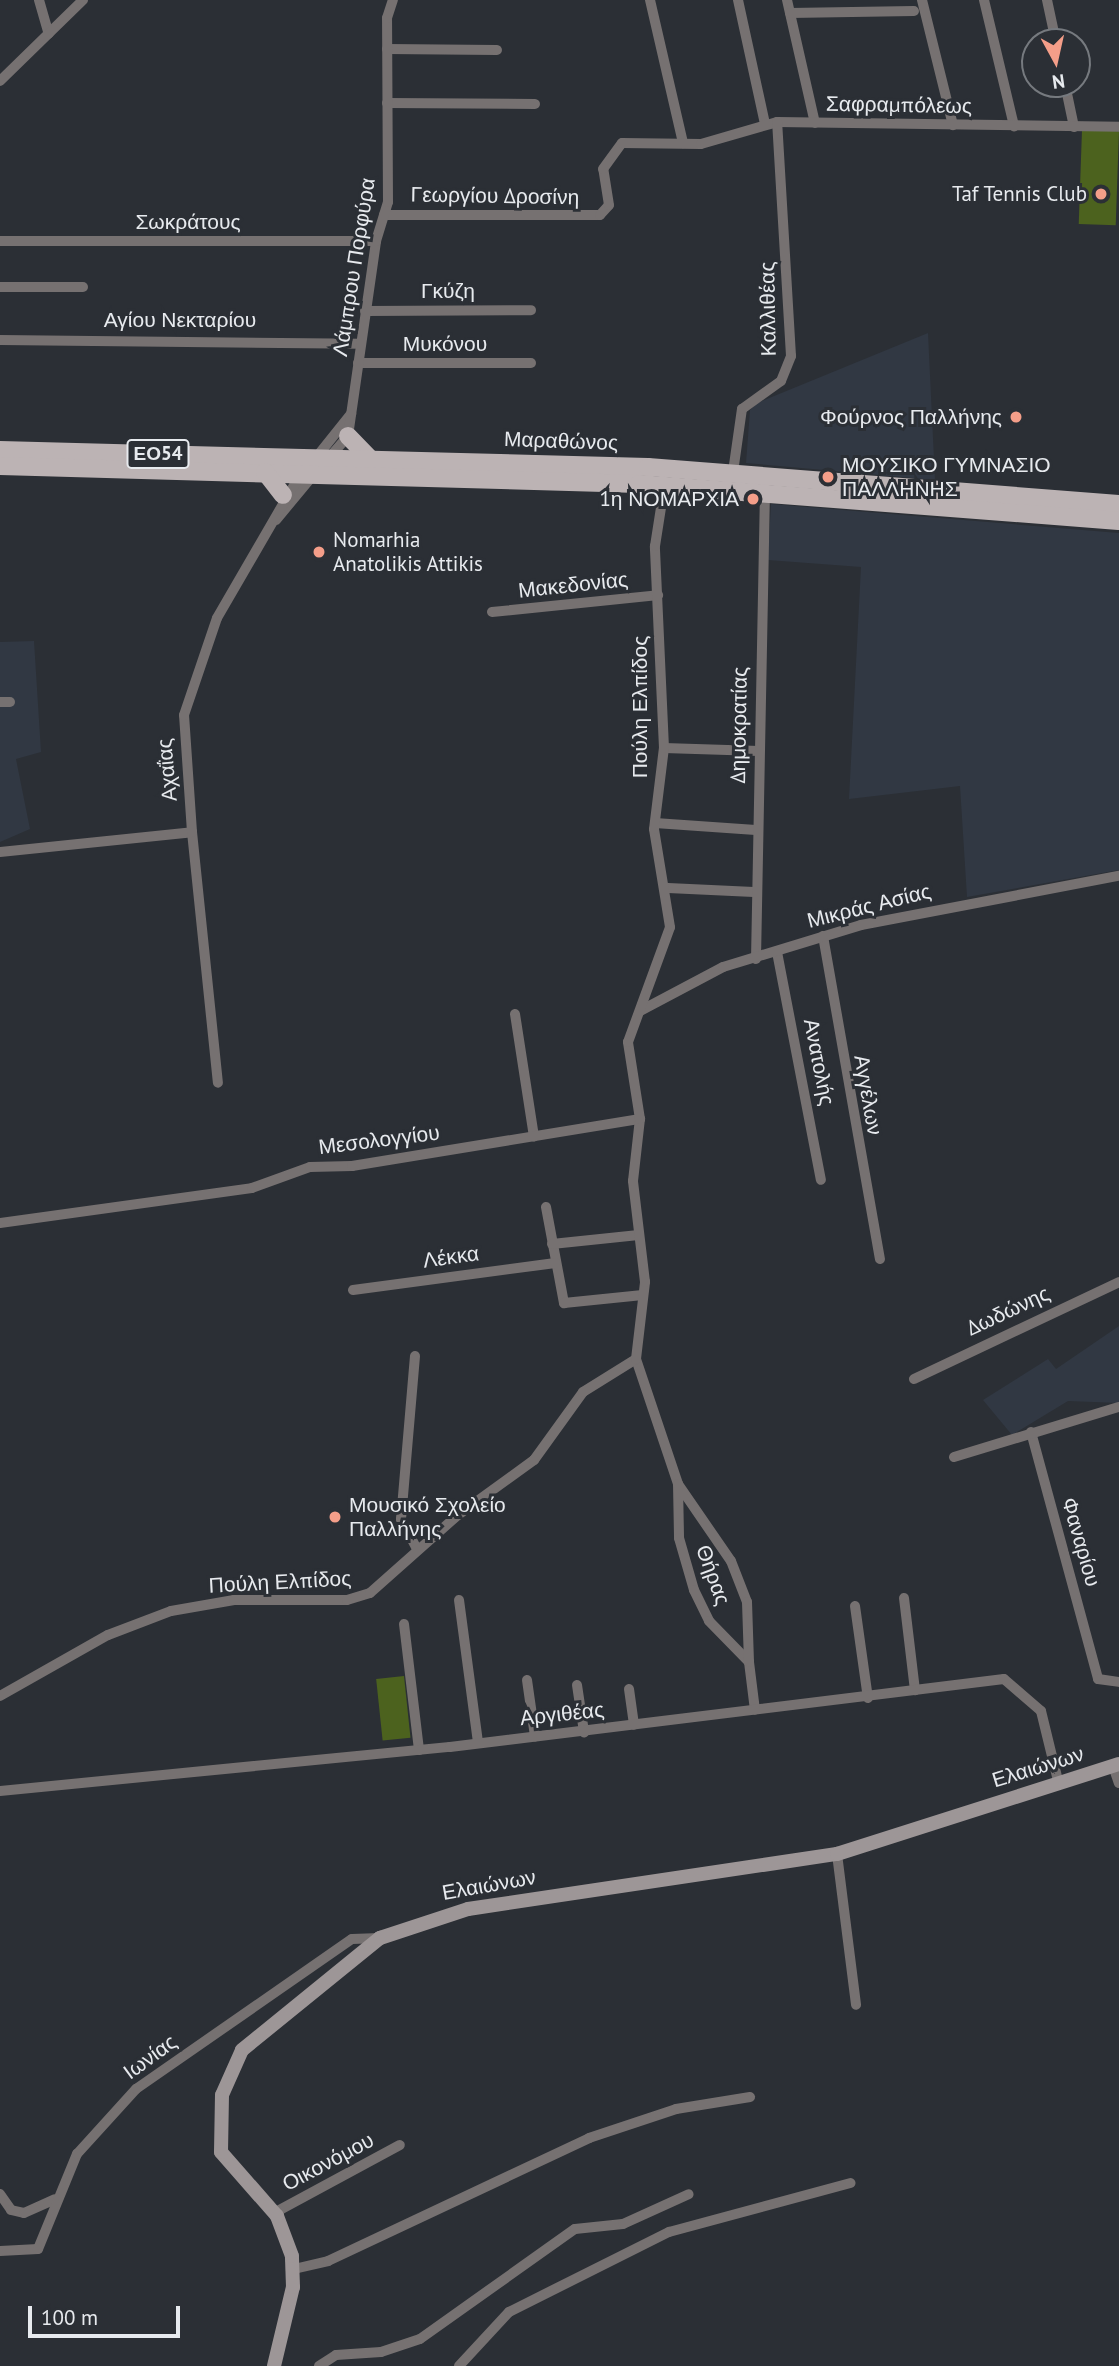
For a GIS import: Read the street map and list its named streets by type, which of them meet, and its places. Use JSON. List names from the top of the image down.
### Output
{
  "streets": {
    "main road": ["Μαραθώνος", "ΕΟ54", "Ελαιώνων"],
    "street": [
      "Σαφραμπόλεως",
      "Γεωργίου Δροσίνη",
      "Σωκράτους",
      "Λάμπρου Πορφύρα",
      "Γκύζη",
      "Καλλιθέας",
      "Αγίου Νεκταρίου",
      "Μυκόνου",
      "Μακεδονίας",
      "Πούλη Ελπίδος",
      "Δημοκρατίας",
      "Αχαΐας",
      "Μικράς Ασίας",
      "Ανατολής",
      "Αγγέλων",
      "Μεσολογγίου",
      "Λέκκα",
      "Δωδώνης",
      "Φαναρίου",
      "Θήρας",
      "Αργιθέας",
      "Ιωνίας",
      "Οικονόμου"
    ]
  },
  "crossings": [
    ["Σαφραμπόλεως", "Γεωργίου Δροσίνη"],
    ["Σαφραμπόλεως", "Καλλιθέας"],
    ["Γεωργίου Δροσίνη", "Λάμπρου Πορφύρα"],
    ["Σωκράτους", "Λάμπρου Πορφύρα"],
    ["Λάμπρου Πορφύρα", "Γκύζη"],
    ["Λάμπρου Πορφύρα", "Αγίου Νεκταρίου"],
    ["Λάμπρου Πορφύρα", "Μυκόνου"],
    ["Καλλιθέας", "Μαραθώνος"],
    ["Μαραθώνος", "Πούλη Ελπίδος"],
    ["Μαραθώνος", "Δημοκρατίας"],
    ["Μαραθώνος", "Αχαΐας"],
    ["Μακεδονίας", "Πούλη Ελπίδος"],
    ["Πούλη Ελπίδος", "Μικράς Ασίας"],
    ["Πούλη Ελπίδος", "Μεσολογγίου"],
    ["Πούλη Ελπίδος", "Θήρας"],
    ["Δημοκρατίας", "Μικράς Ασίας"],
    ["Μικράς Ασίας", "Ανατολής"],
    ["Μικράς Ασίας", "Αγγέλων"],
    ["Θήρας", "Αργιθέας"],
    ["Αργιθέας", "Ελαιώνων"],
    ["Ελαιώνων", "Ιωνίας"],
    ["Ελαιώνων", "Οικονόμου"]
  ],
  "places": [
    "Taf Tennis Club",
    "Φούρνος Παλλήνης",
    "ΜΟΥΣΙΚΟ ΓΥΜΝΑΣΙΟ ΠΑΛΛΗΝΗΣ",
    "1η ΝΟΜΑΡΧΙΑ",
    "Nomarhia Anatolikis Attikis",
    "Μουσικό Σχολείο Παλλήνης"
  ],
  "scale_bar": "100 m",
  "north": "bottom"
}
